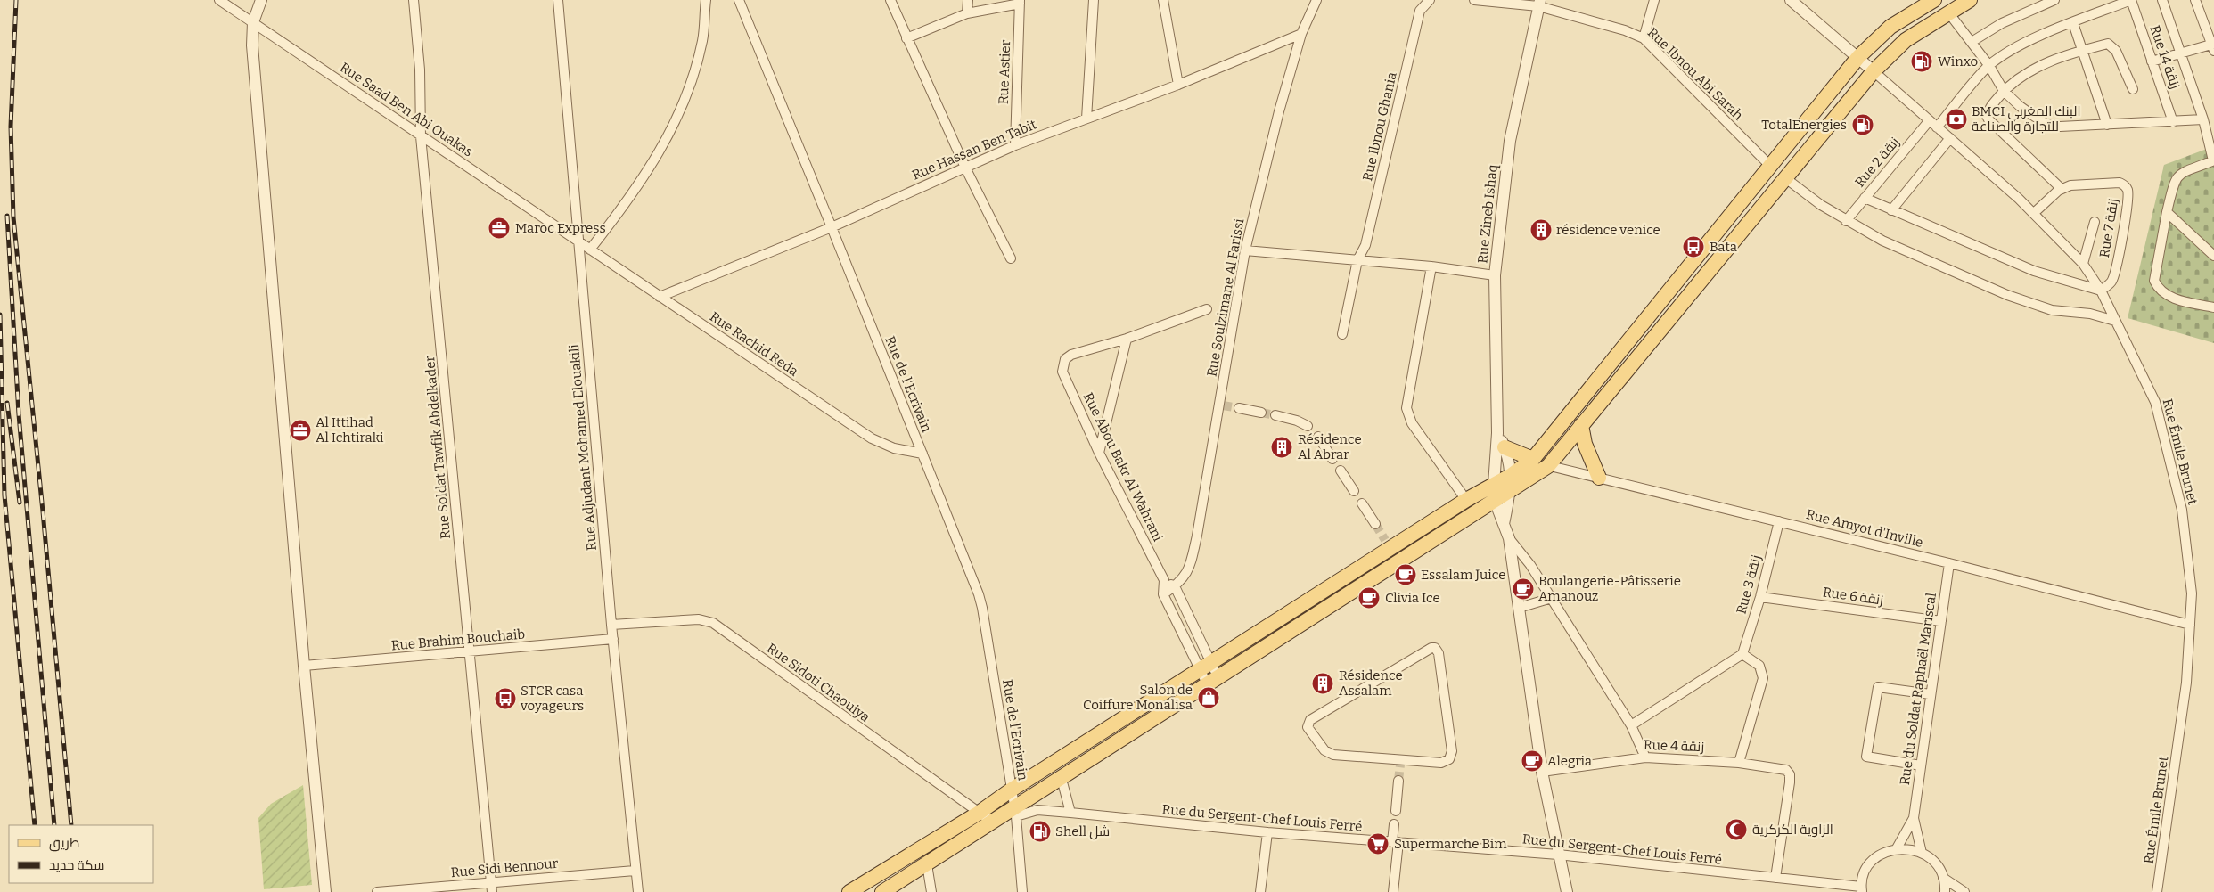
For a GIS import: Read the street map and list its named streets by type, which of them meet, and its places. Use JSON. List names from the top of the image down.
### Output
{
  "streets": {
    "street": [
      "Rue 14 زنقة",
      "Rue Astier",
      "Rue Ibnou Abi Sarah",
      "Rue Saad Ben Abi Ouakas",
      "Rue Ibnou Ghania",
      "Rue Hassan Ben Tabit",
      "Rue 2 زنقة",
      "Rue Zineb Ishaq",
      "Rue 7 زنقة",
      "Rue Soulzimane Al Farissi",
      "Rue Rachid Reda",
      "Rue de l'Ecrivain",
      "Rue Soldat Tawfik Abdelkader",
      "Rue Adjudant Mohamed Elouakili",
      "Rue Émile Brunet",
      "Rue Abou Bakr Al Wahrani",
      "Rue Amyot d'Inville",
      "Rue 3 زنقة",
      "Rue 6 زنقة",
      "Rue Brahim Bouchaib",
      "Rue Sidoti Chaouiya",
      "Rue du Soldat Raphaël Mariscal",
      "Rue 4 زنقة",
      "Rue du Sergent-Chef Louis Ferré",
      "Rue Sidi Bennour"
    ]
  },
  "crossings": [
    ["Rue Astier", "Rue Hassan Ben Tabit"],
    ["Rue Ibnou Abi Sarah", "Rue Zineb Ishaq"],
    ["Rue Saad Ben Abi Ouakas", "Rue Rachid Reda"],
    ["Rue Saad Ben Abi Ouakas", "Rue Soldat Tawfik Abdelkader"],
    ["Rue Saad Ben Abi Ouakas", "Rue Adjudant Mohamed Elouakili"],
    ["Rue Hassan Ben Tabit", "Rue Soulzimane Al Farissi"],
    ["Rue Hassan Ben Tabit", "Rue Rachid Reda"],
    ["Rue Hassan Ben Tabit", "Rue de l'Ecrivain"],
    ["Rue 2 زنقة", "Rue Émile Brunet"],
    ["Rue Zineb Ishaq", "Rue 4 زنقة"],
    ["Rue Zineb Ishaq", "Rue du Sergent-Chef Louis Ferré"],
    ["Rue 7 زنقة", "Rue Émile Brunet"],
    ["Rue Rachid Reda", "Rue de l'Ecrivain"],
    ["Rue Rachid Reda", "Rue Adjudant Mohamed Elouakili"],
    ["Rue de l'Ecrivain", "Rue du Sergent-Chef Louis Ferré"],
    ["Rue Soldat Tawfik Abdelkader", "Rue Brahim Bouchaib"],
    ["Rue Soldat Tawfik Abdelkader", "Rue Sidi Bennour"],
    ["Rue Adjudant Mohamed Elouakili", "Rue Brahim Bouchaib"],
    ["Rue Adjudant Mohamed Elouakili", "Rue Sidoti Chaouiya"],
    ["Rue Adjudant Mohamed Elouakili", "Rue Sidi Bennour"],
    ["Rue Émile Brunet", "Rue Amyot d'Inville"],
    ["Rue Amyot d'Inville", "Rue 3 زنقة"],
    ["Rue Amyot d'Inville", "Rue du Soldat Raphaël Mariscal"],
    ["Rue 3 زنقة", "Rue 6 زنقة"],
    ["Rue 6 زنقة", "Rue du Soldat Raphaël Mariscal"],
    ["Rue 4 زنقة", "Rue du Sergent-Chef Louis Ferré"]
  ],
  "places": {
    "fuel station": ["Winxo", "TotalEnergies", "Shell شل"],
    "bank": ["BMCI البنك المغربي للتجارة والصناعة"],
    "office": ["Maroc Express", "Al Ittihad Al Ichtiraki"],
    "building": ["résidence venice", "Résidence Al Abrar", "Résidence Assalam"],
    "bus stop": ["Bata", "STCR casa voyageurs"],
    "cafe": [
      "Essalam Juice",
      "Boulangerie-Pâtisserie Amanouz",
      "Clivia Ice",
      "Alegria"
    ],
    "shop": ["Salon de Coiffure Monalisa"],
    "mosque": ["الزاوية الكركرية"],
    "supermarket": ["Supermarche Bim"]
  },
  "legend": ["طريق", "سكة حديد"]
}
